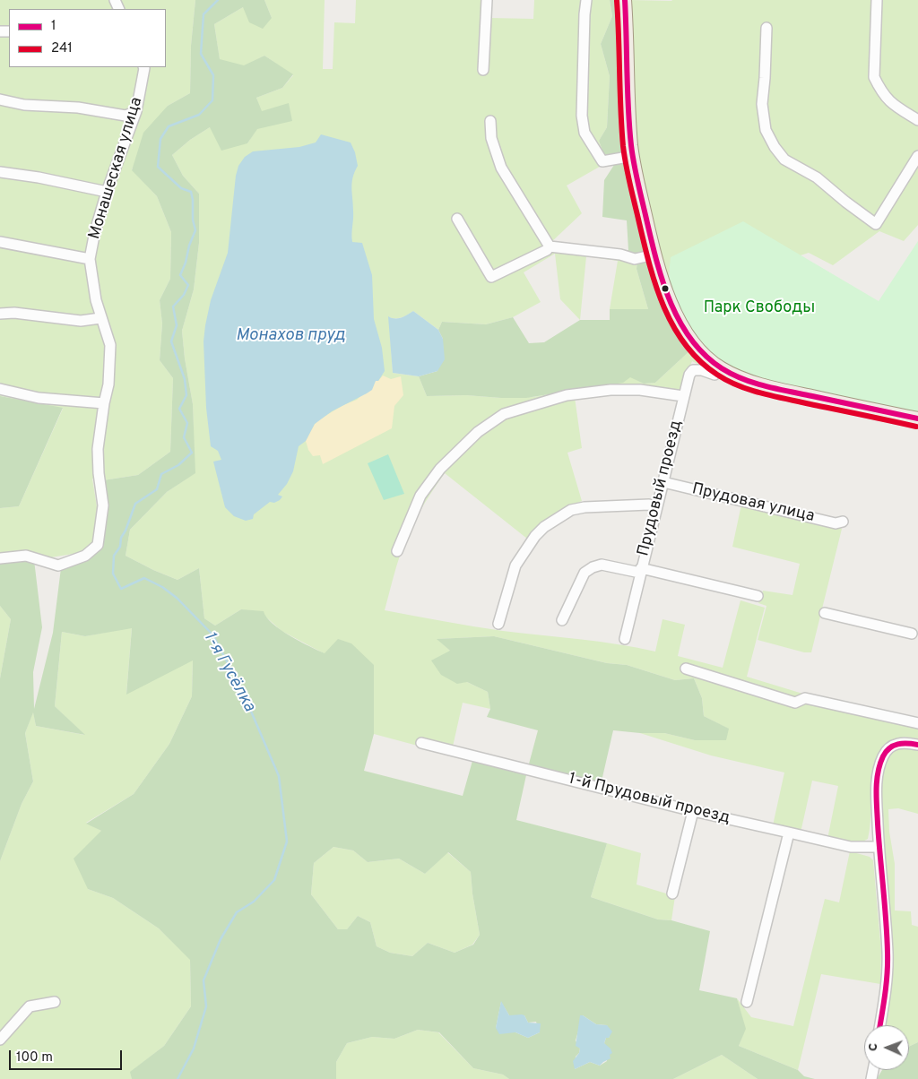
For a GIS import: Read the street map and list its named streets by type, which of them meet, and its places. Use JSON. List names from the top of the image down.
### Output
{
  "streets": {
    "street": [
      "Монашеская улица",
      "Прудовый проезд",
      "Прудовая улица",
      "1-й Прудовый проезд"
    ]
  },
  "crossings": [
    ["Прудовый проезд", "Прудовая улица"]
  ],
  "water": ["Монахов пруд", "1-я Гусёлка"],
  "parks": ["Парк Свободы"],
  "lines": ["transit line 1", "transit line 241"],
  "legend": ["1", "241"],
  "scale_bar": "100 m",
  "north": "left"
}
